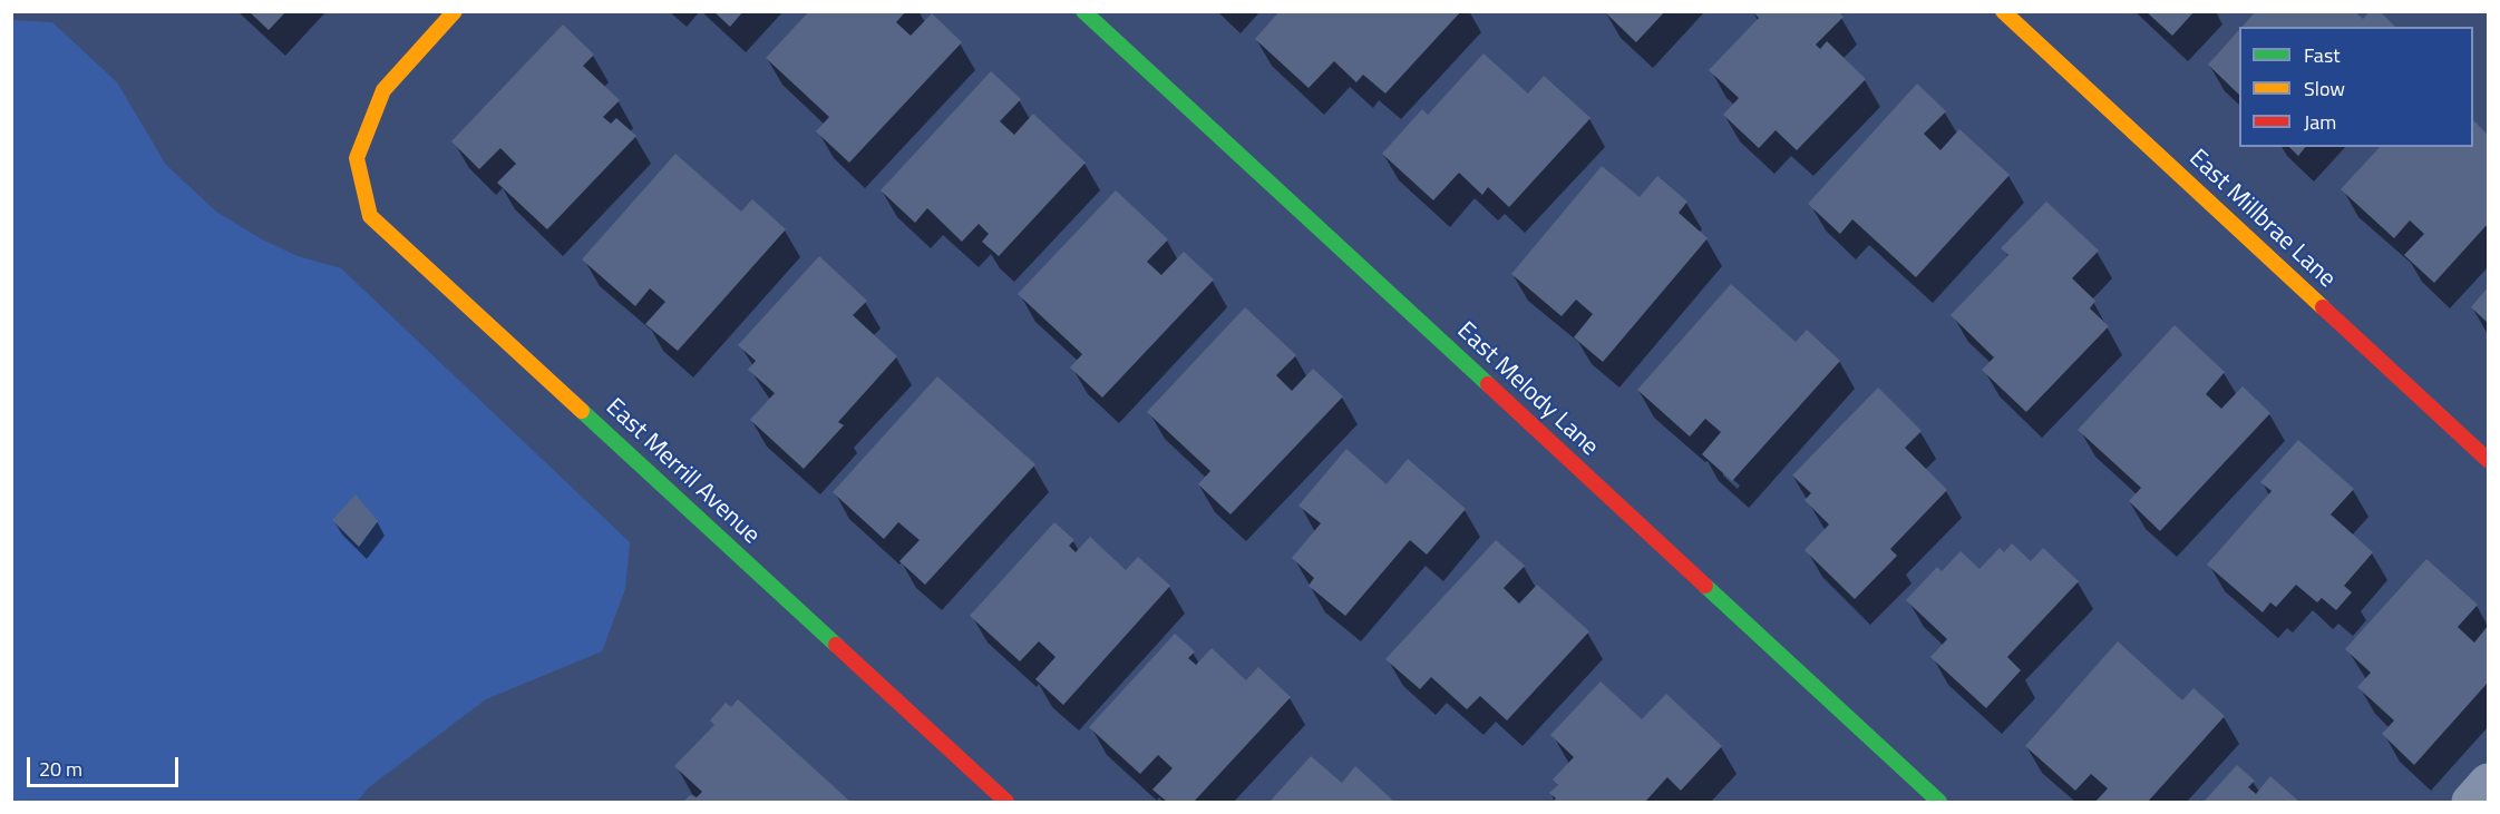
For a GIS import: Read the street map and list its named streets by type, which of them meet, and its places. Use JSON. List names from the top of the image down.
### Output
{
  "streets": {
    "street": ["East Millbrae Lane", "East Melody Lane", "East Merrill Avenue"]
  },
  "legend": ["Fast", "Slow", "Jam"],
  "scale_bar": "20 m"
}
